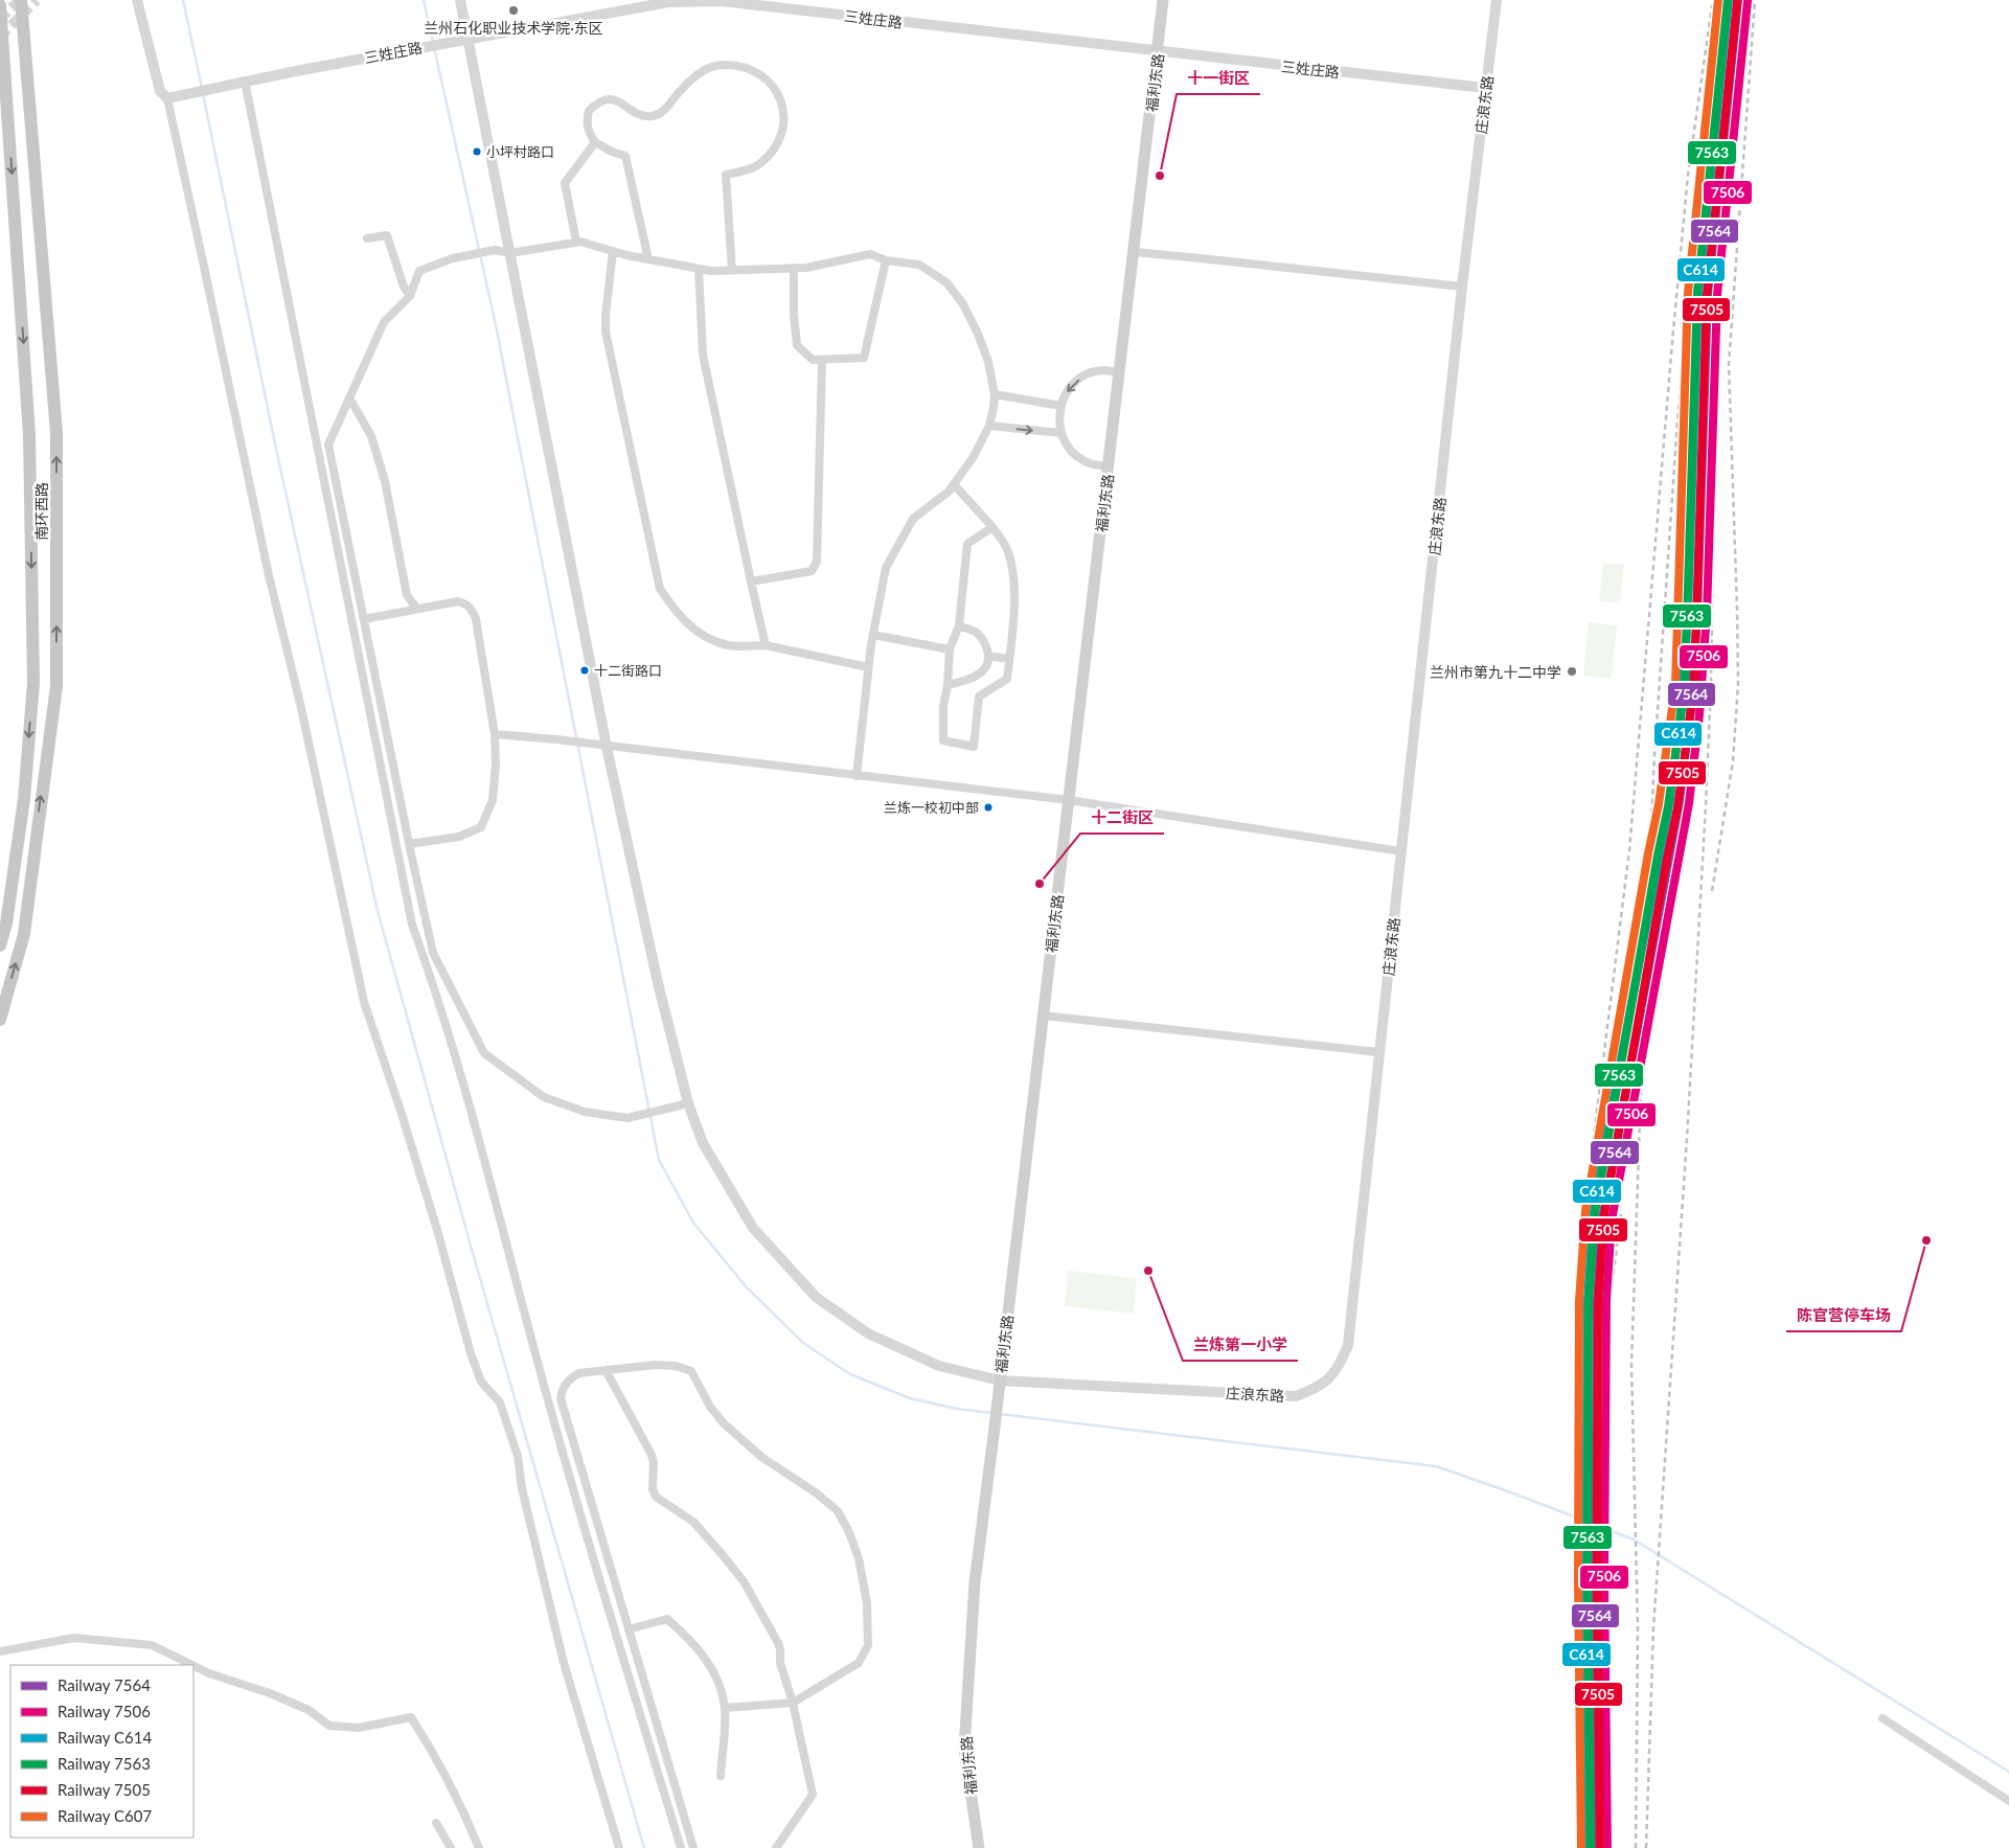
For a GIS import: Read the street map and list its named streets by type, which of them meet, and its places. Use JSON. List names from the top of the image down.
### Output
{
  "streets": {
    "highway": ["南环西路"],
    "main road": ["福利东路"],
    "street": ["三姓庄路", "庄浪东路"]
  },
  "crossings": [
    ["三姓庄路", "福利东路"],
    ["三姓庄路", "庄浪东路"],
    ["福利东路", "庄浪东路"]
  ],
  "places": [
    "兰州石化职业技术学院·东区",
    "小坪村路口",
    "十一街区",
    "十二街路口",
    "兰州市第九十二中学",
    "兰炼一校初中部",
    "十二街区",
    "陈官营停车场",
    "兰炼第一小学"
  ],
  "lines": [
    "rail line 7564",
    "rail line C614",
    "rail line 7563",
    "rail line C607",
    "rail line 7506",
    "rail line 7505"
  ],
  "legend": [
    "Railway 7564",
    "Railway 7506",
    "Railway C614",
    "Railway 7563",
    "Railway 7505",
    "Railway C607"
  ]
}
